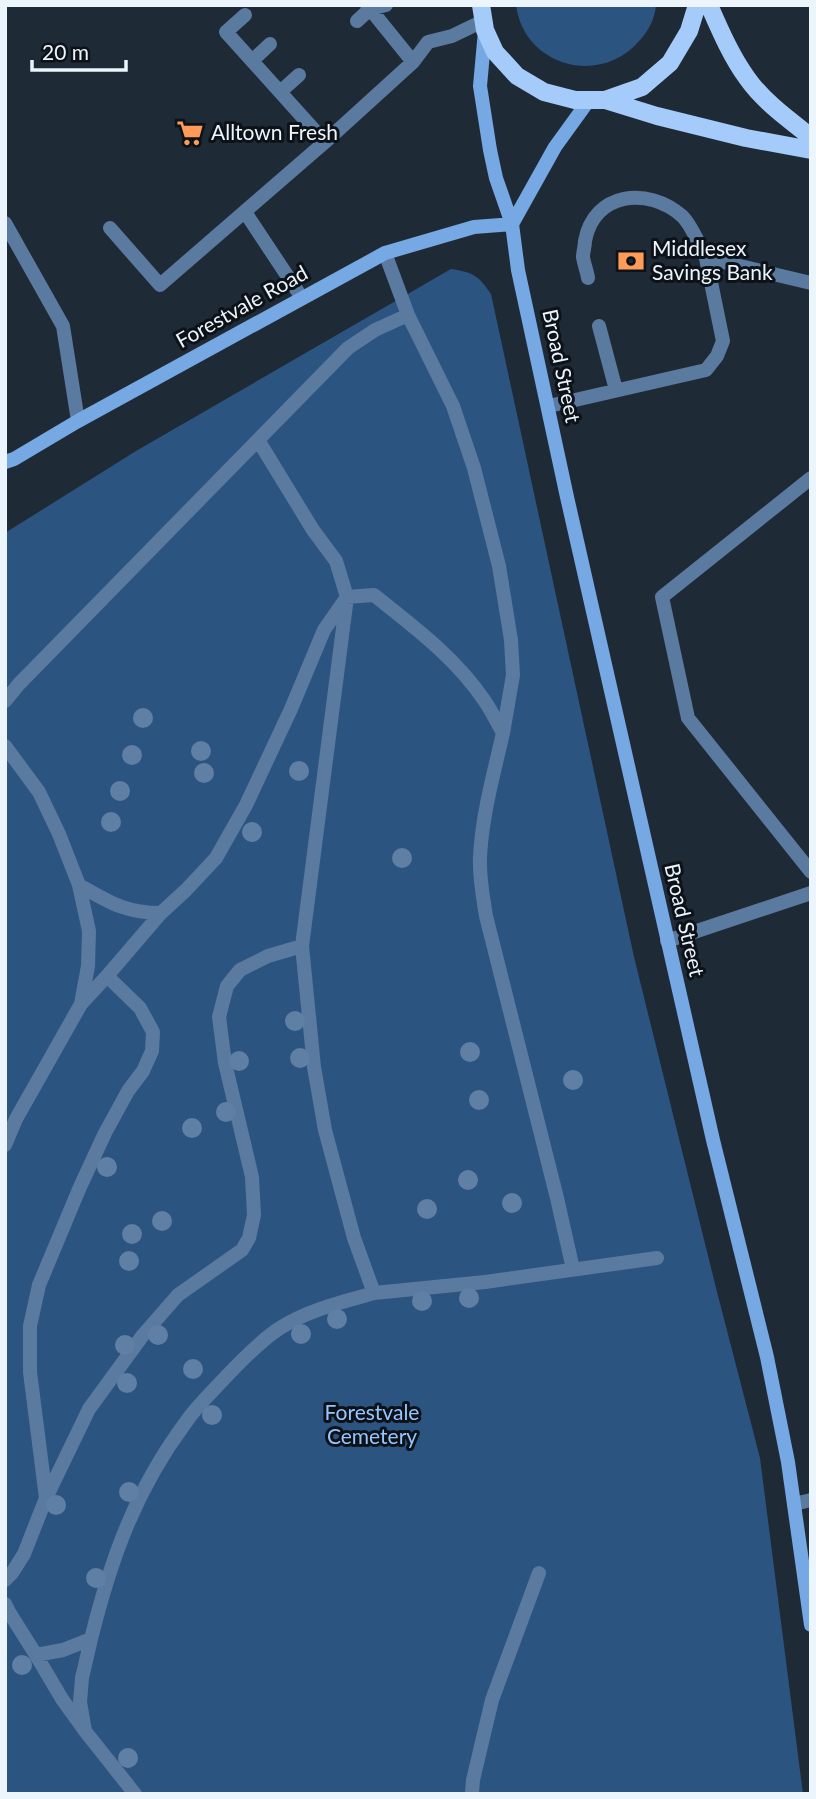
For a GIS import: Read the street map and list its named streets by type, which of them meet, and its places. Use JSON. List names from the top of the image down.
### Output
{
  "streets": {
    "main road": ["Forestvale Road", "Broad Street"]
  },
  "crossings": [
    ["Forestvale Road", "Broad Street"]
  ],
  "parks": ["Forestvale Cemetery"],
  "places": {
    "supermarket": ["Alltown Fresh"],
    "bank": ["Middlesex Savings Bank"]
  },
  "scale_bar": "20 m"
}
